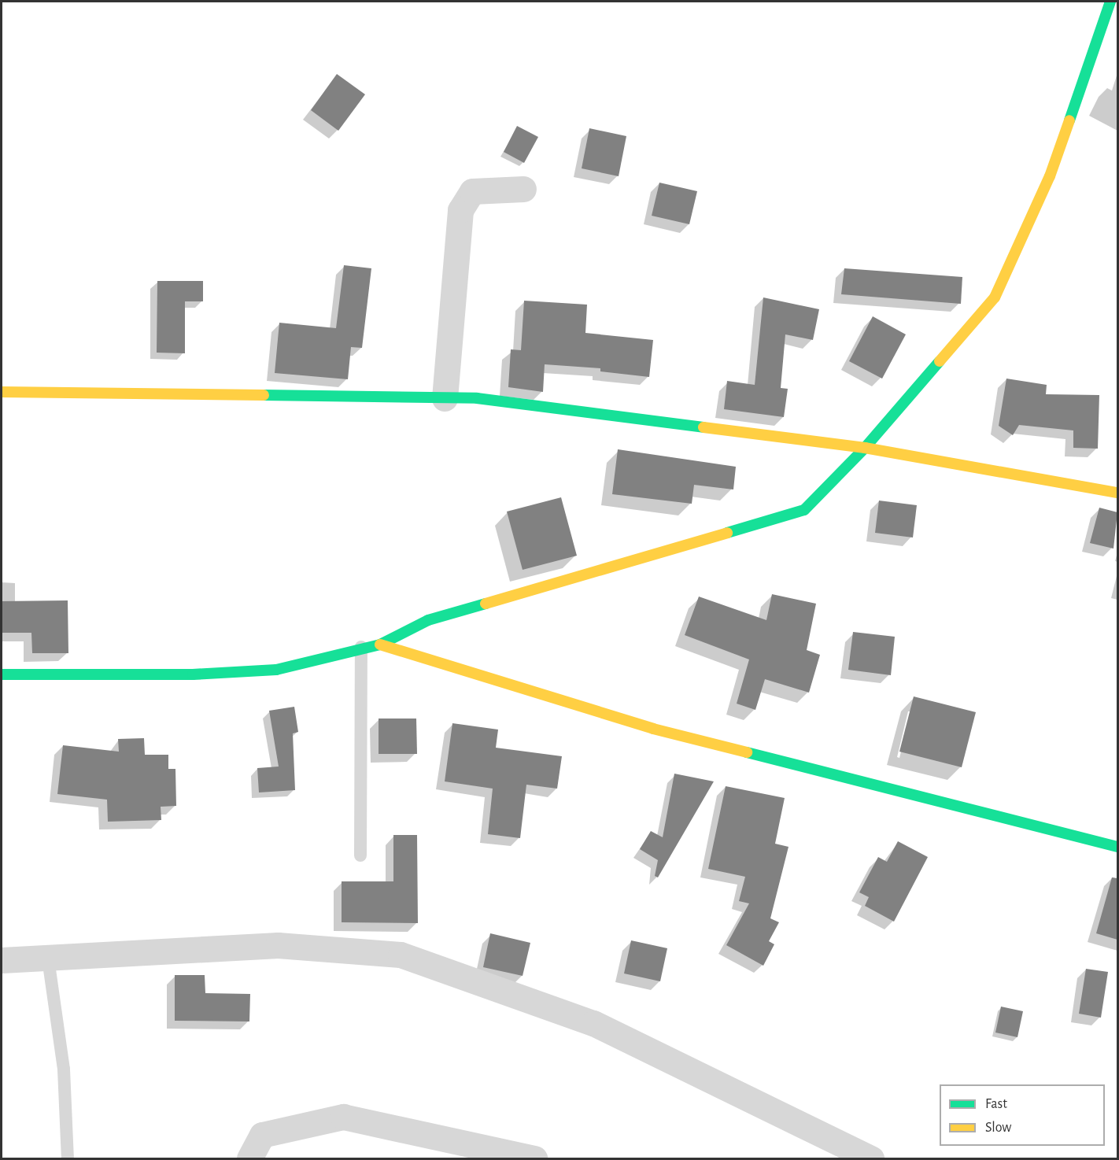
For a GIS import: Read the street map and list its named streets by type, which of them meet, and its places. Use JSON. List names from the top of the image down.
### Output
{
  "legend": ["Fast", "Slow"]
}
